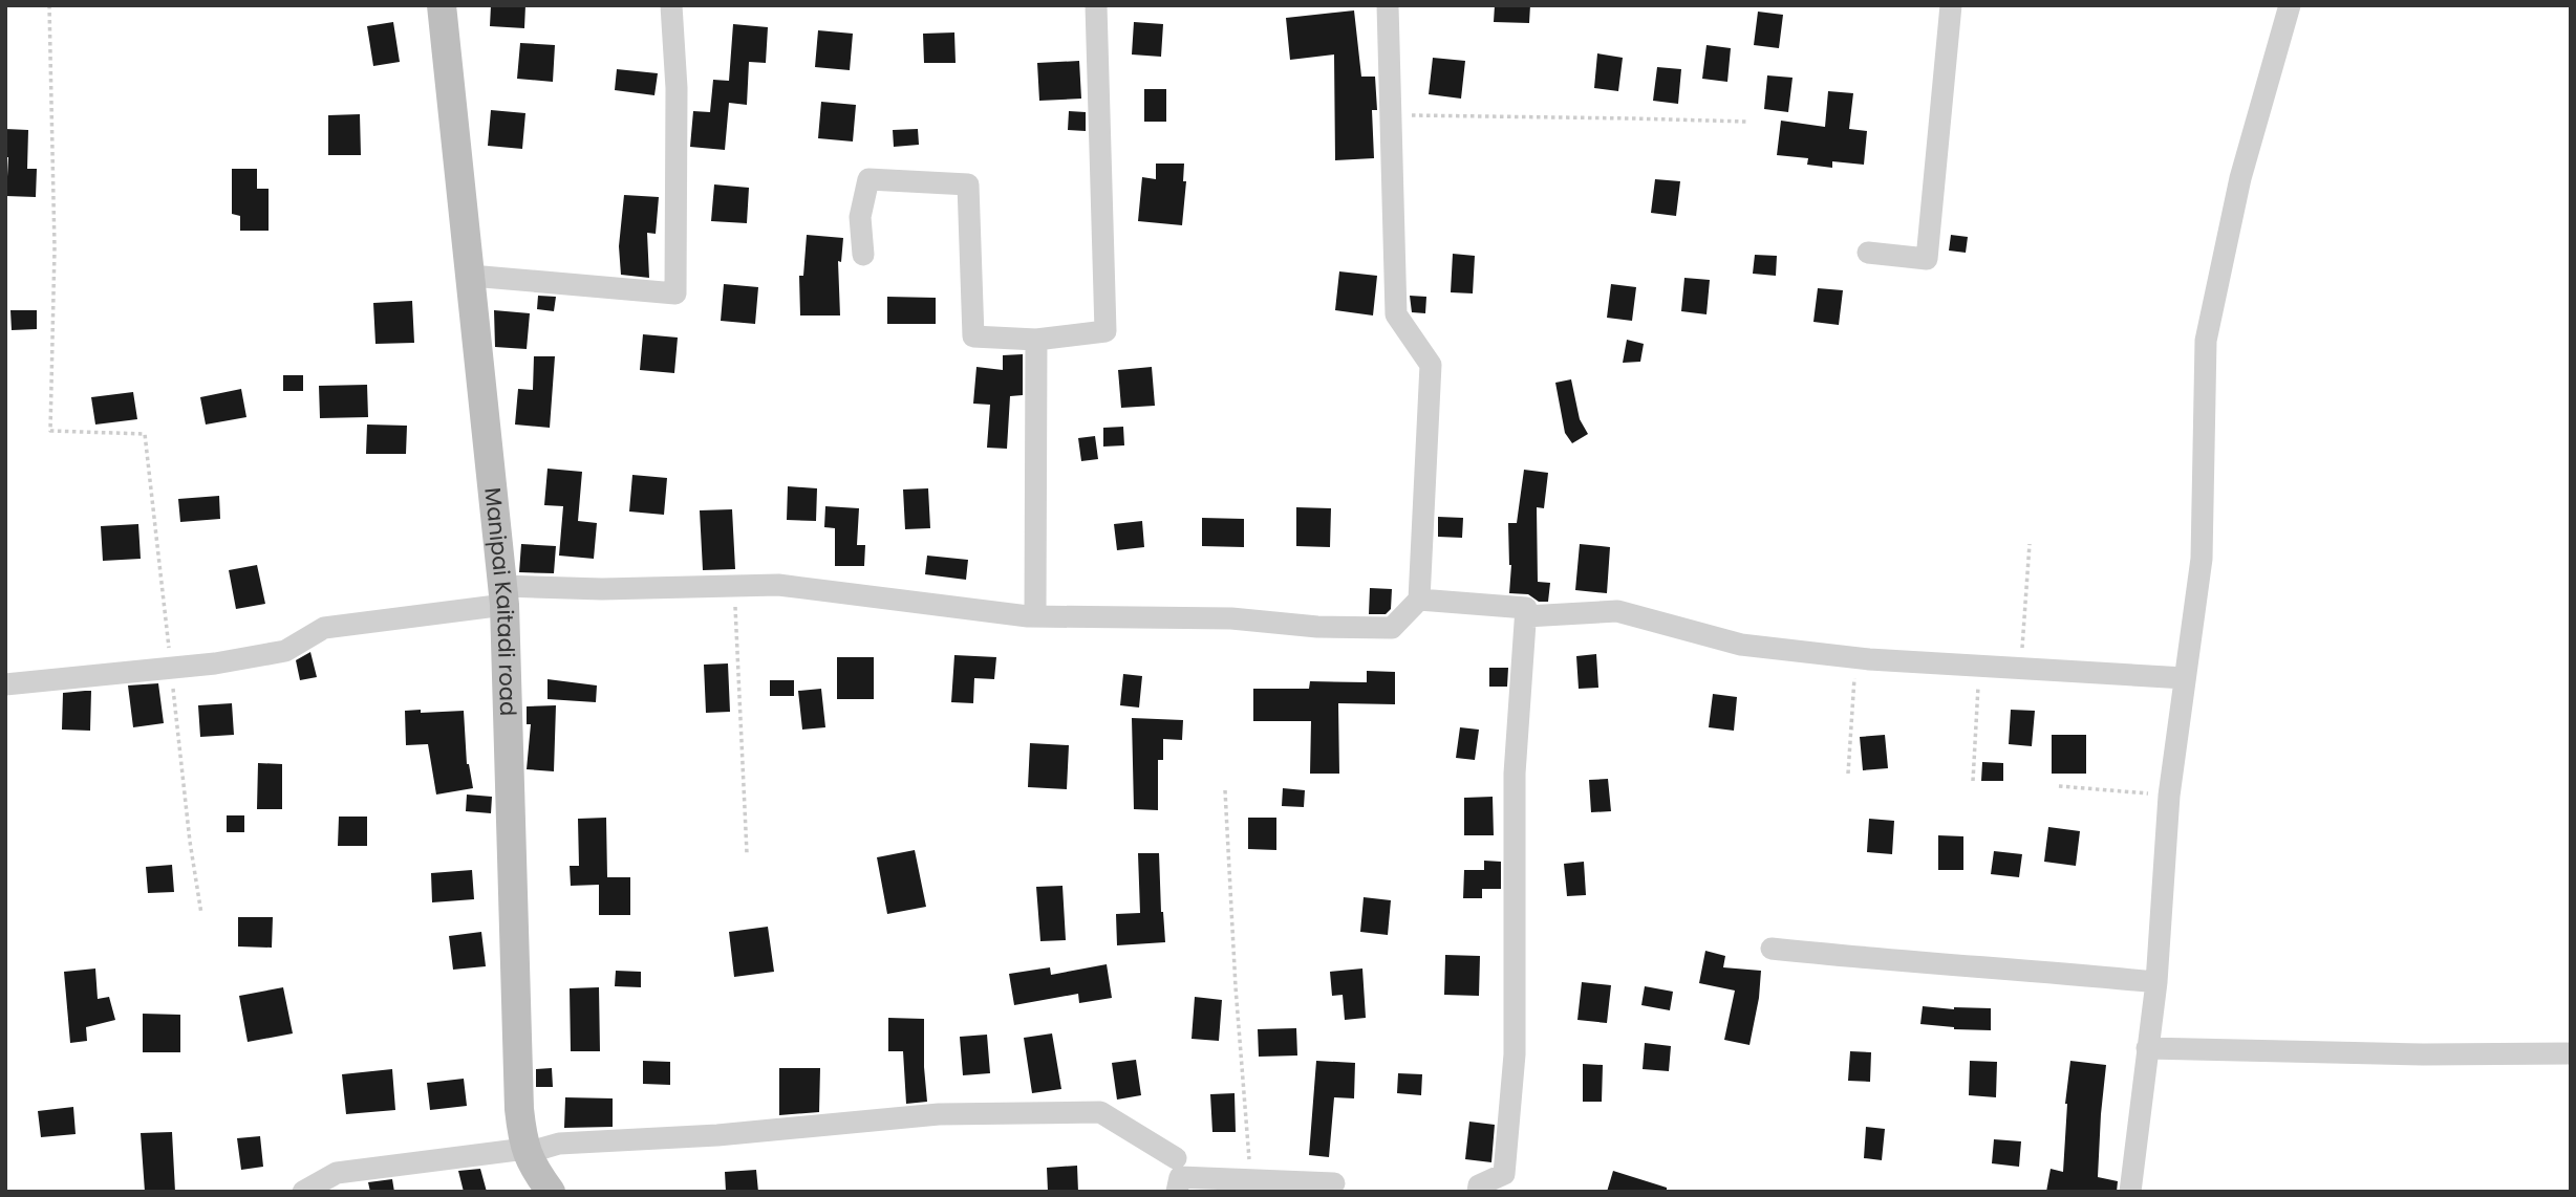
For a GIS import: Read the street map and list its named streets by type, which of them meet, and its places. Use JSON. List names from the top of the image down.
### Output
{
  "streets": {
    "main road": ["Manipai Kaitadi road"]
  }
}
